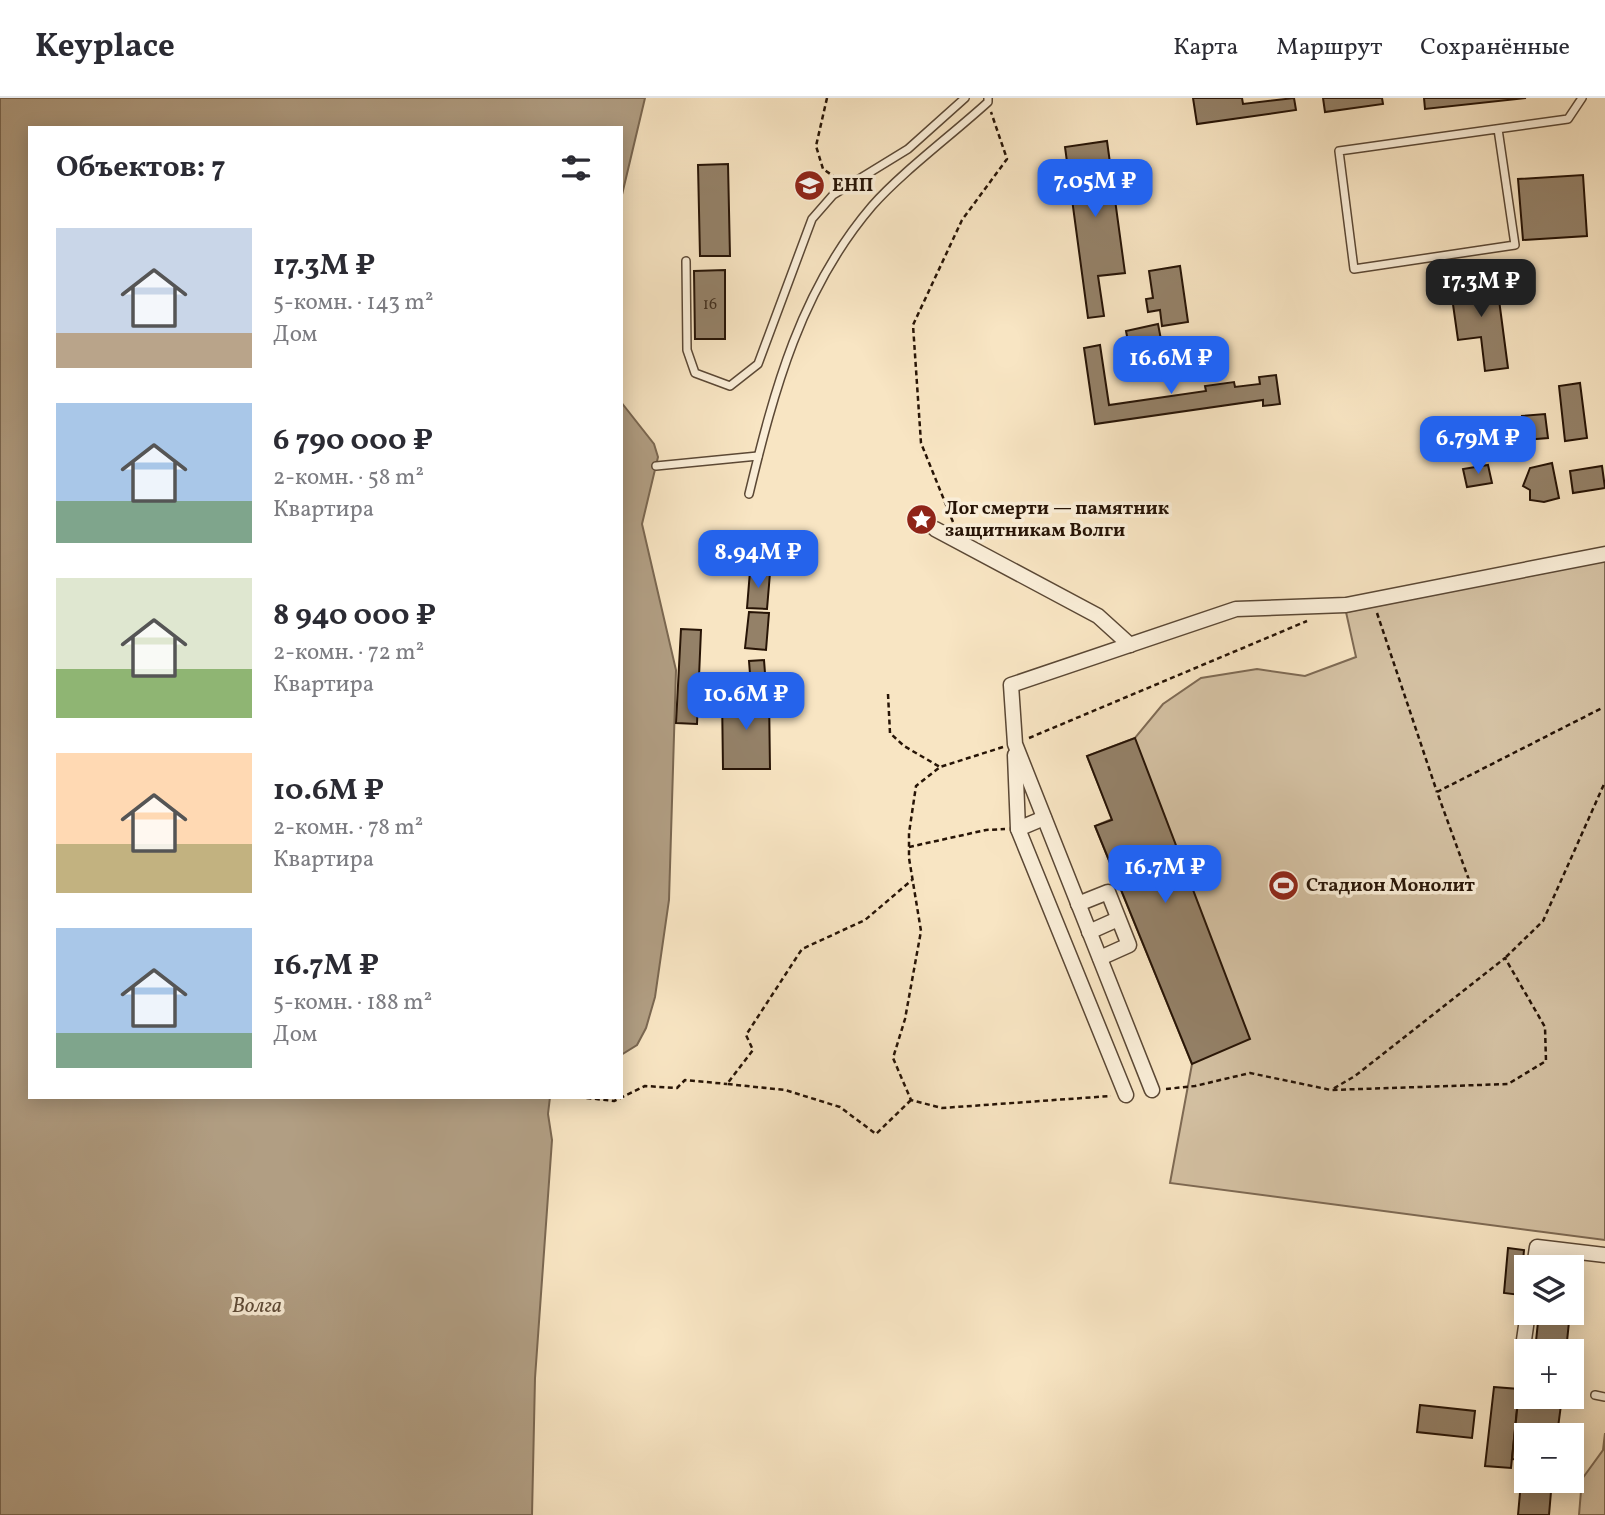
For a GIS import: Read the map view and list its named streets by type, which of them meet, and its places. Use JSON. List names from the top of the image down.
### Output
{
  "water": ["Волга"],
  "places": {
    "school or university": ["ЕНП"],
    "place": ["Лог смерти — памятник защитникам Волги"],
    "sports": ["Стадион Монолит"]
  },
  "house_numbers": ["16"],
  "page": {
    "header": "Keyplace",
    "nav": ["Карта", "Маршрут", "Сохранённые"],
    "heading": "Объектов: 7",
    "price": [
      "7.05M ₽",
      "17.3M ₽",
      "16.6M ₽",
      "6.79M ₽",
      "8.94M ₽",
      "10.6M ₽",
      "16.7M ₽"
    ],
    "list": [
      {
        "name": "17.3M ₽",
        "note": "5-комн. · 143 m² · Дом"
      },
      {
        "name": "6 790 000 ₽",
        "note": "2-комн. · 58 m² · Квартира"
      },
      {
        "name": "8 940 000 ₽",
        "note": "2-комн. · 72 m² · Квартира"
      },
      {
        "name": "10.6M ₽",
        "note": "2-комн. · 78 m² · Квартира"
      },
      {
        "name": "16.7M ₽",
        "note": "5-комн. · 188 m² · Дом"
      }
    ],
    "map_buttons": ["+", "−"]
  }
}
